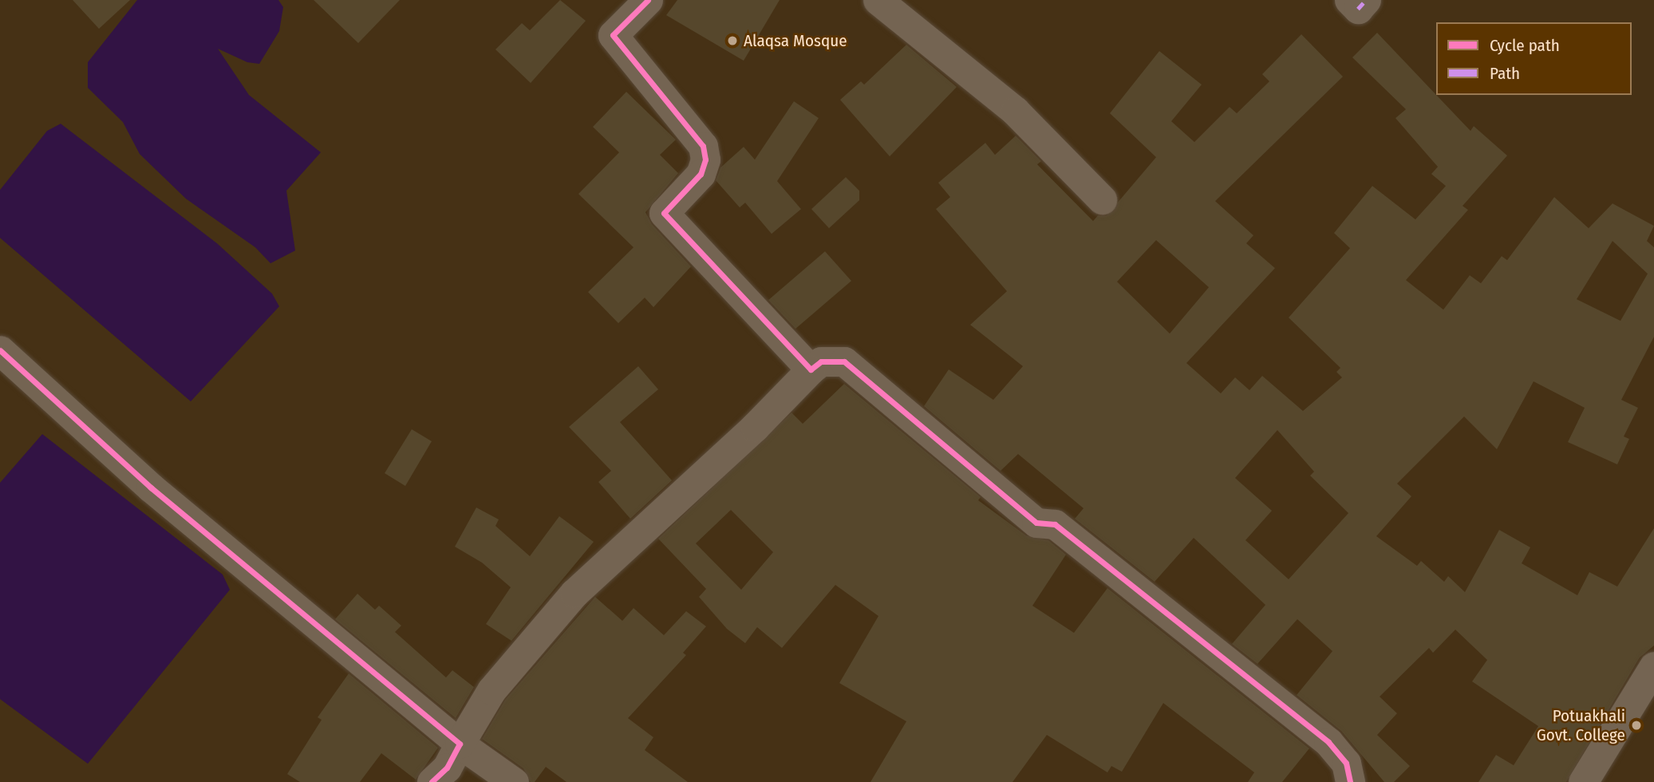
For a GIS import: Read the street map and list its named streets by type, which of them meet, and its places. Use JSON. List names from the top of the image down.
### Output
{
  "places": ["Alaqsa Mosque", "Potuakhali Govt. College"],
  "legend": ["Cycle path", "Path"]
}
